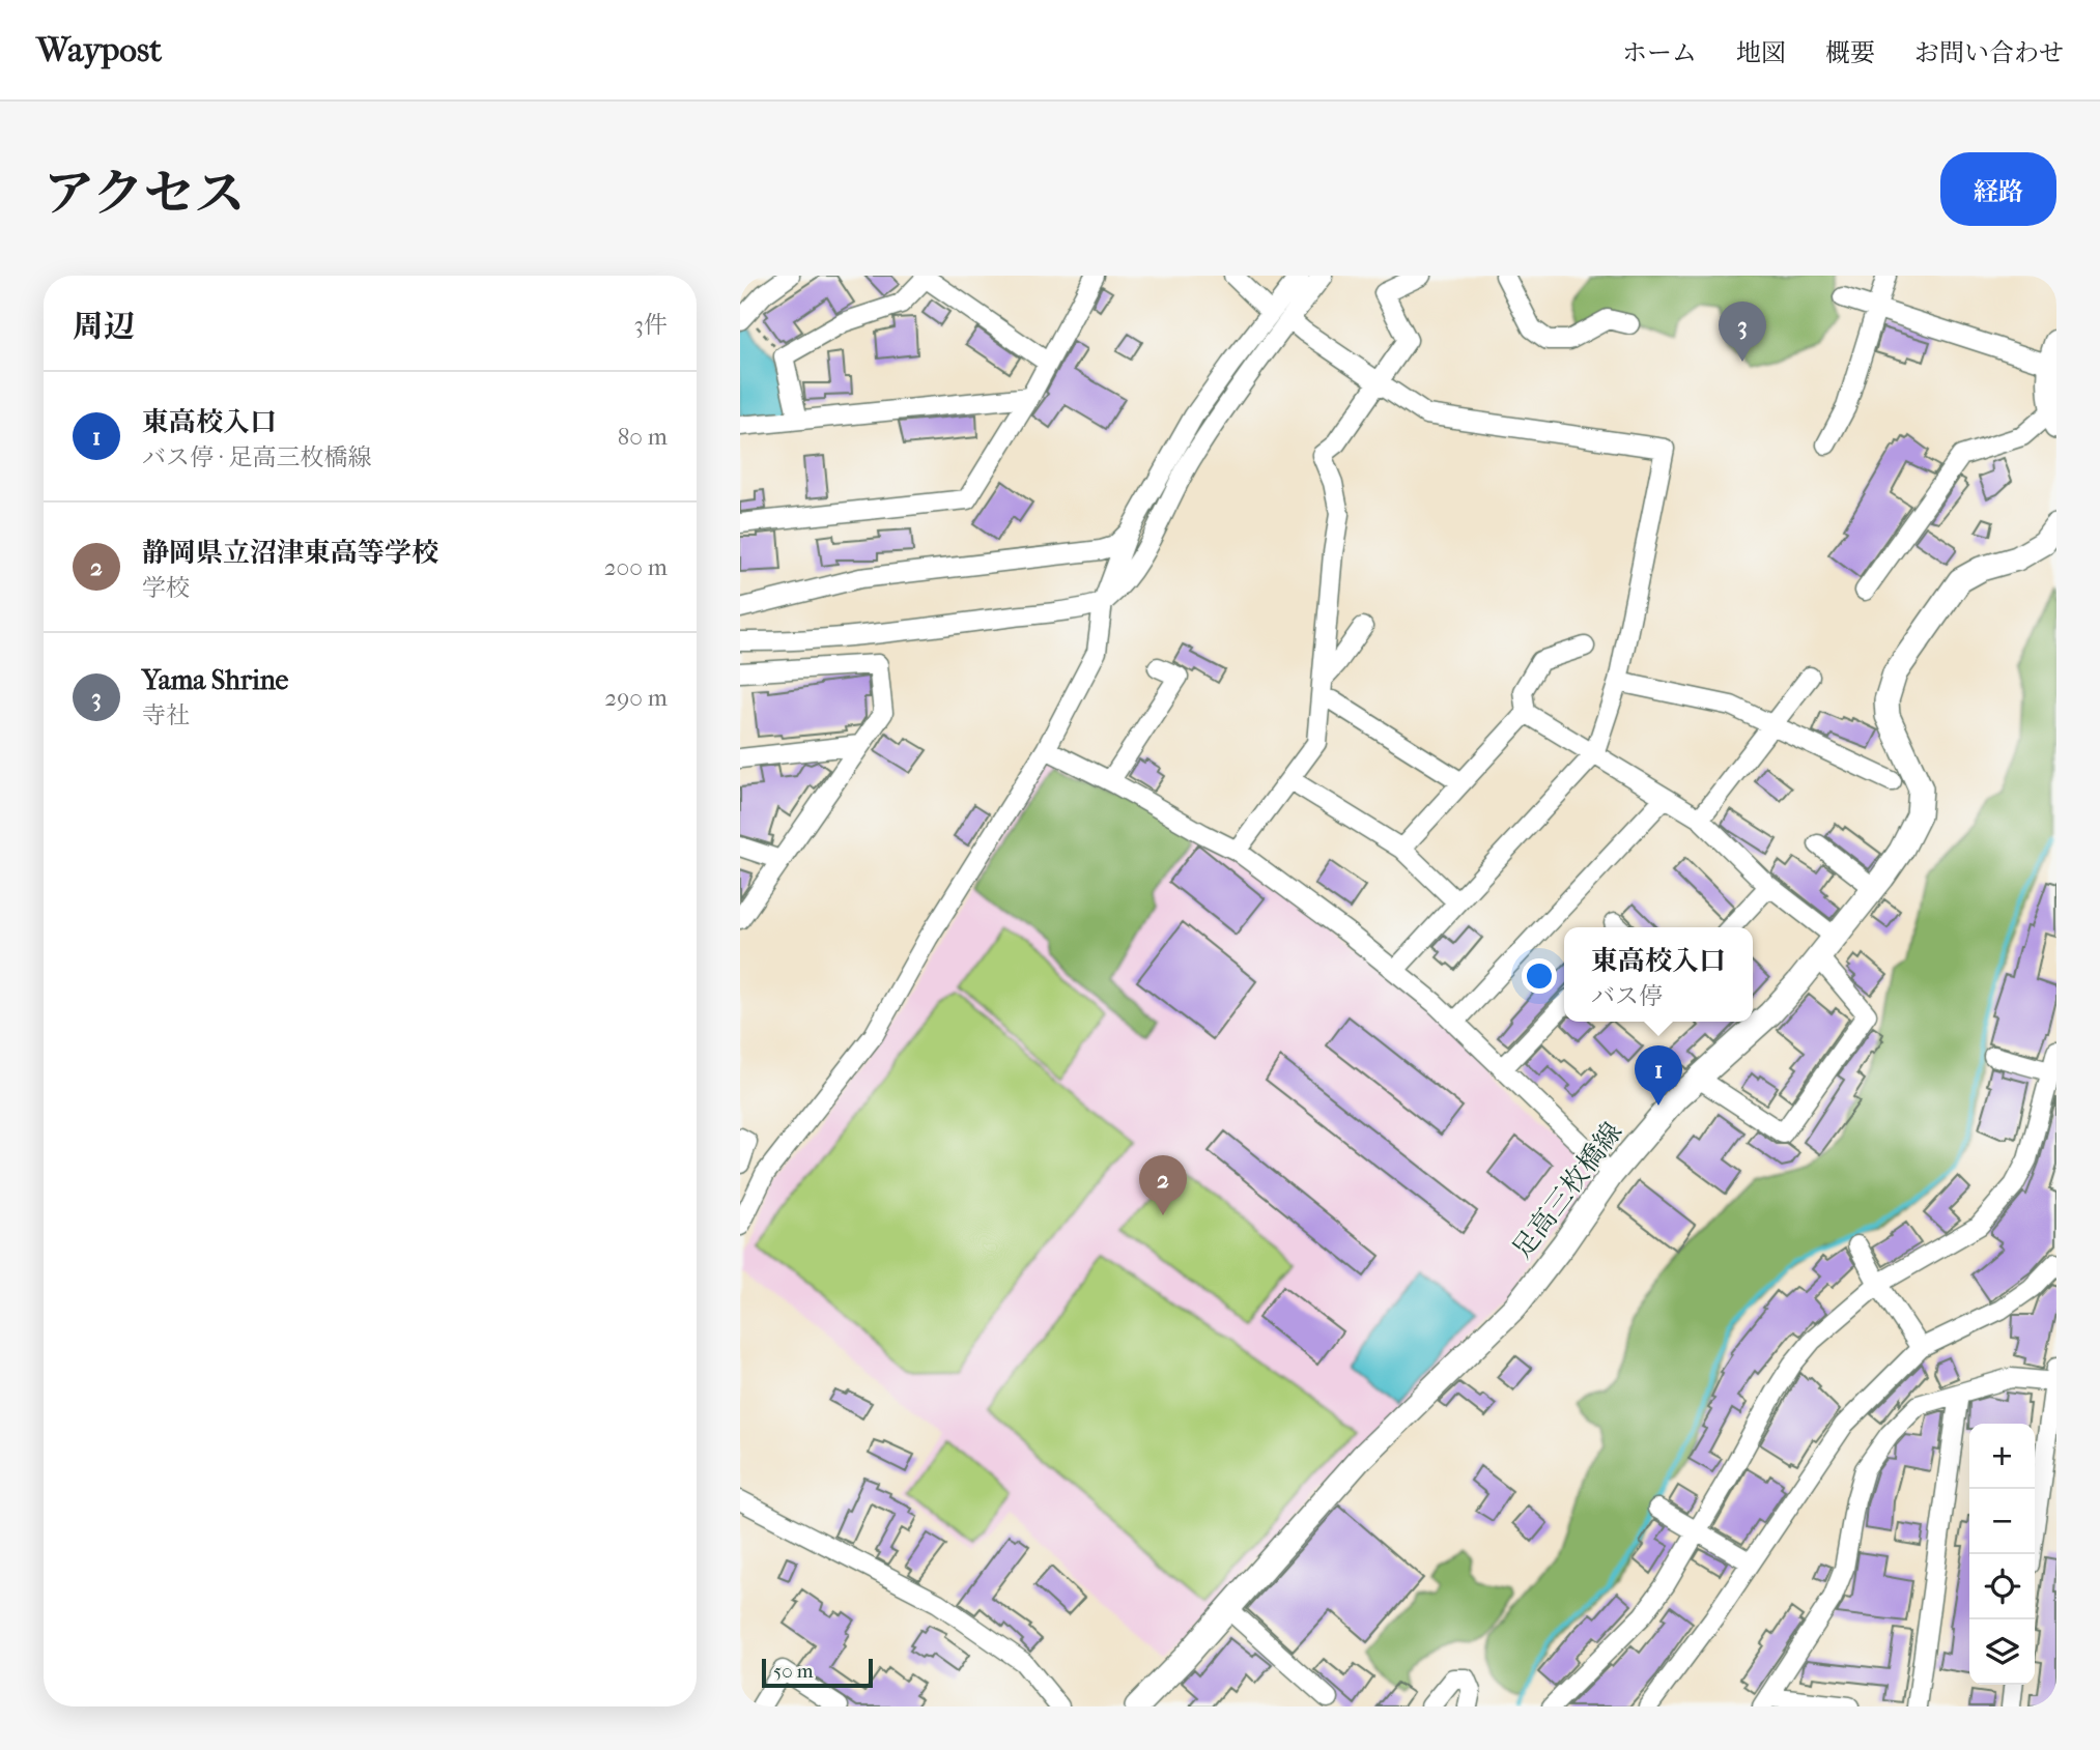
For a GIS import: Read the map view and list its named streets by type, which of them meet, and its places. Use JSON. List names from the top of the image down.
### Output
{
  "streets": {
    "main road": ["足高三枚橋線"]
  },
  "scale_bar": "50 m",
  "page": {
    "header": "Waypost",
    "nav": [
      "ホーム",
      "地図",
      "概要",
      "お問い合わせ"
    ],
    "title": "アクセス",
    "buttons": "経路",
    "heading": ["周辺", "3件"],
    "pins": ["3", "1", "2"],
    "list": [
      {
        "mark": "1",
        "name": "東高校入口",
        "note": "バス停 · 足高三枚橋線",
        "value": "80 m"
      },
      {
        "mark": "2",
        "name": "静岡県立沼津東高等学校",
        "note": "学校",
        "value": "200 m"
      },
      {
        "mark": "3",
        "name": "Yama Shrine",
        "note": "寺社",
        "value": "290 m"
      }
    ],
    "popup": ["東高校入口", "バス停"],
    "map_buttons": ["+", "−"],
    "scale": "50 m"
  }
}
